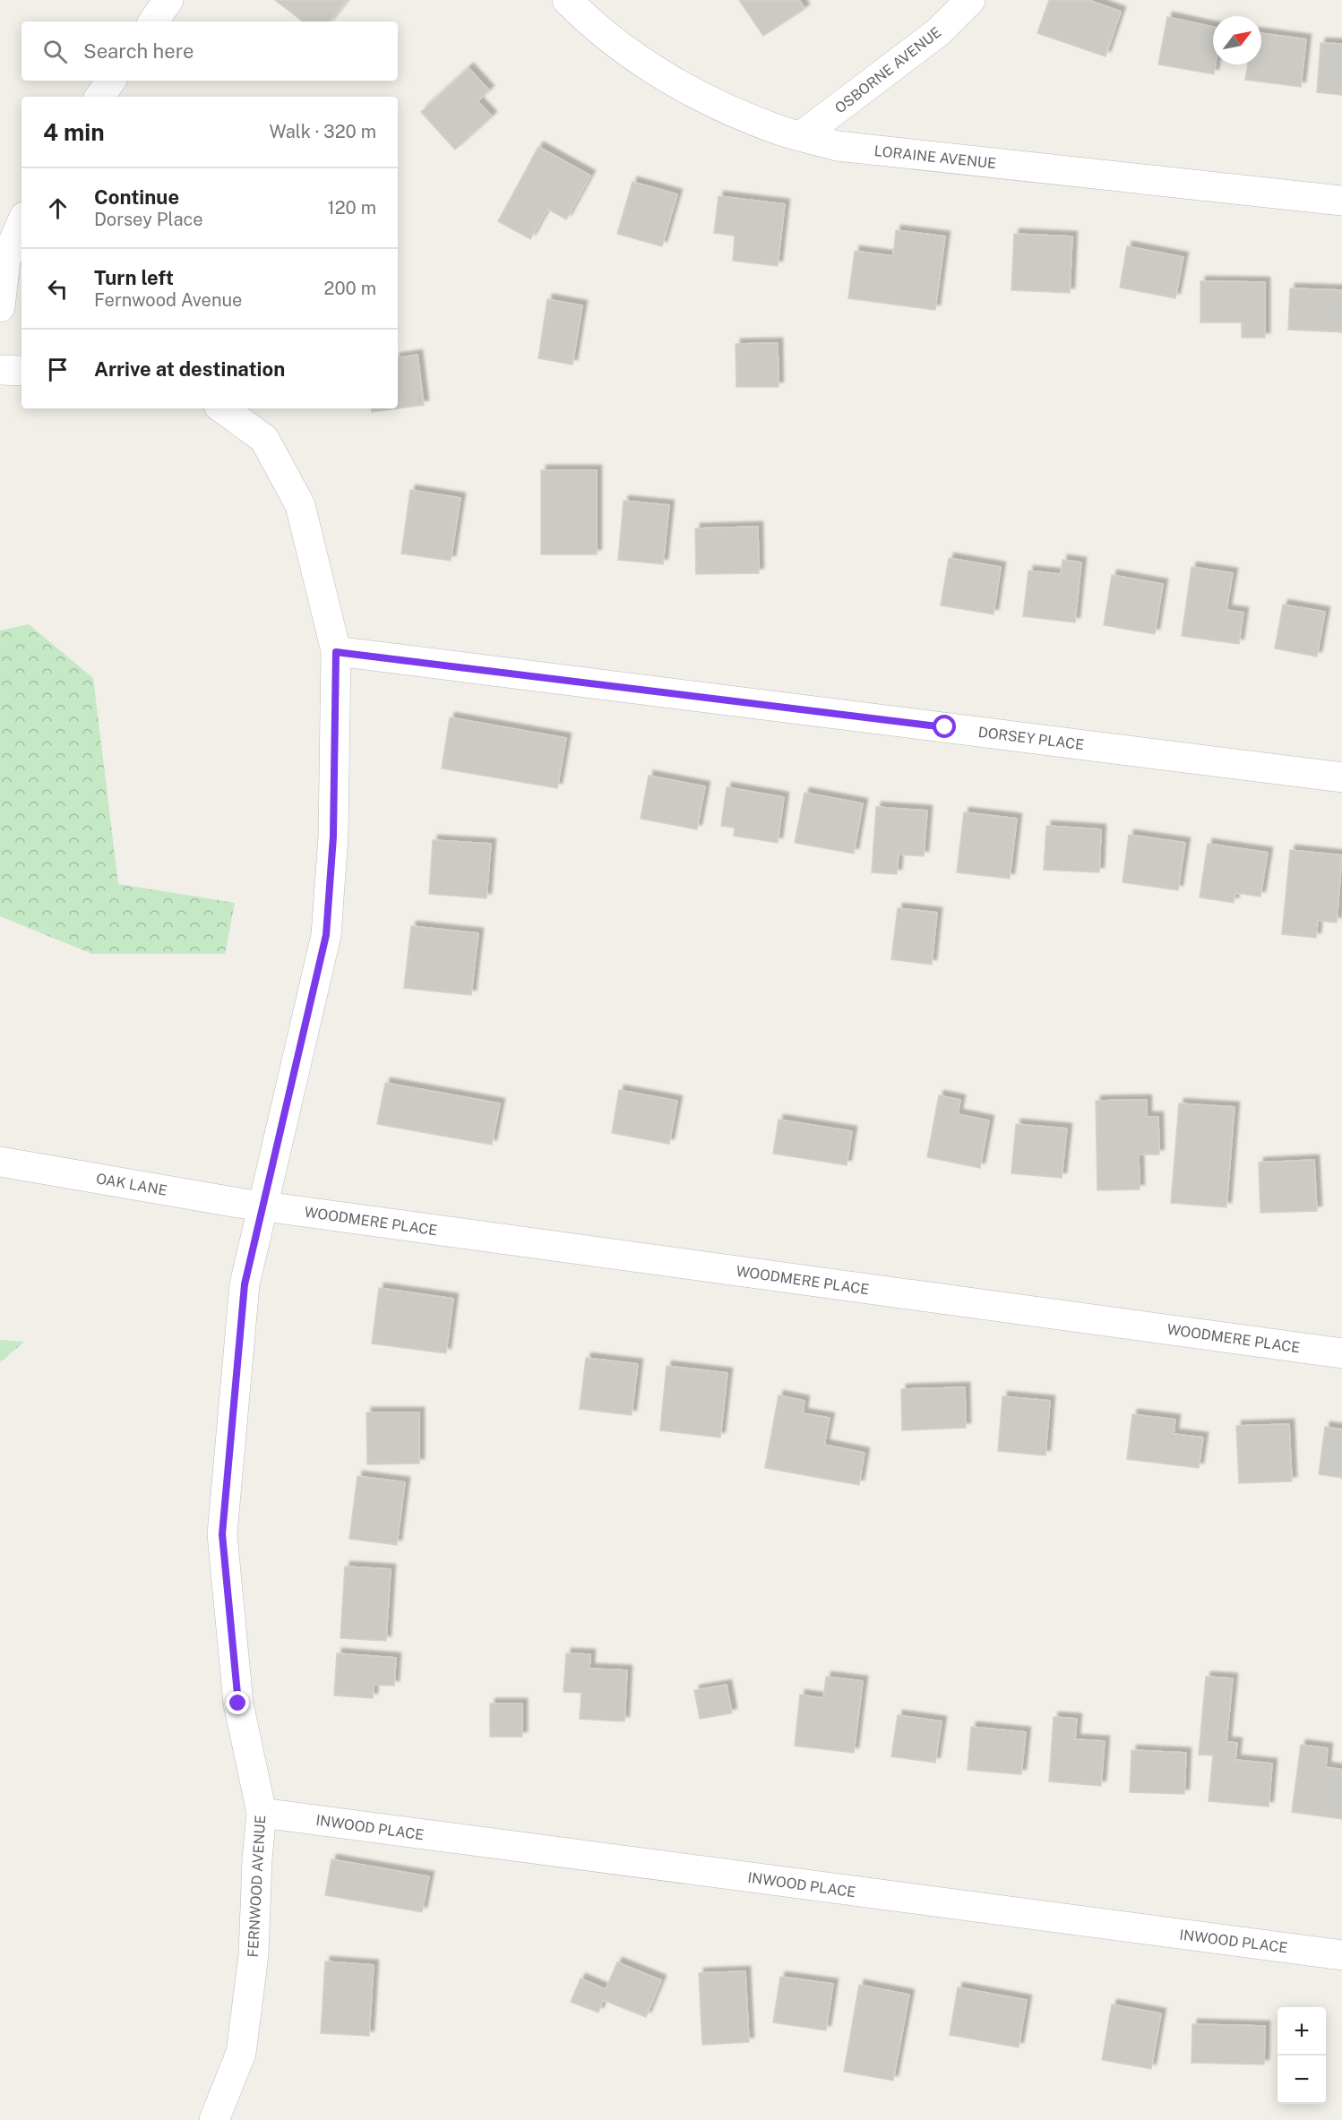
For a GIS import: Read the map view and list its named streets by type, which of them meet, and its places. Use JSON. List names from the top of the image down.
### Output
{
  "streets": {
    "street": [
      "OSBORNE AVENUE",
      "LORAINE AVENUE",
      "DORSEY PLACE",
      "OAK LANE",
      "WOODMERE PLACE",
      "INWOOD PLACE",
      "FERNWOOD AVENUE"
    ]
  },
  "crossings": [
    ["OSBORNE AVENUE", "LORAINE AVENUE"],
    ["DORSEY PLACE", "FERNWOOD AVENUE"],
    ["OAK LANE", "WOODMERE PLACE"],
    ["OAK LANE", "FERNWOOD AVENUE"],
    ["WOODMERE PLACE", "FERNWOOD AVENUE"],
    ["INWOOD PLACE", "FERNWOOD AVENUE"]
  ],
  "north": "top right",
  "page": {
    "search": "Search here",
    "heading": ["4 min", "Walk · 320 m"],
    "list": [
      ["Continue", "Dorsey Place", "120 m"],
      ["Turn left", "Fernwood Avenue", "200 m"],
      "Arrive at destination"
    ],
    "map_buttons": ["+", "−"]
  }
}
